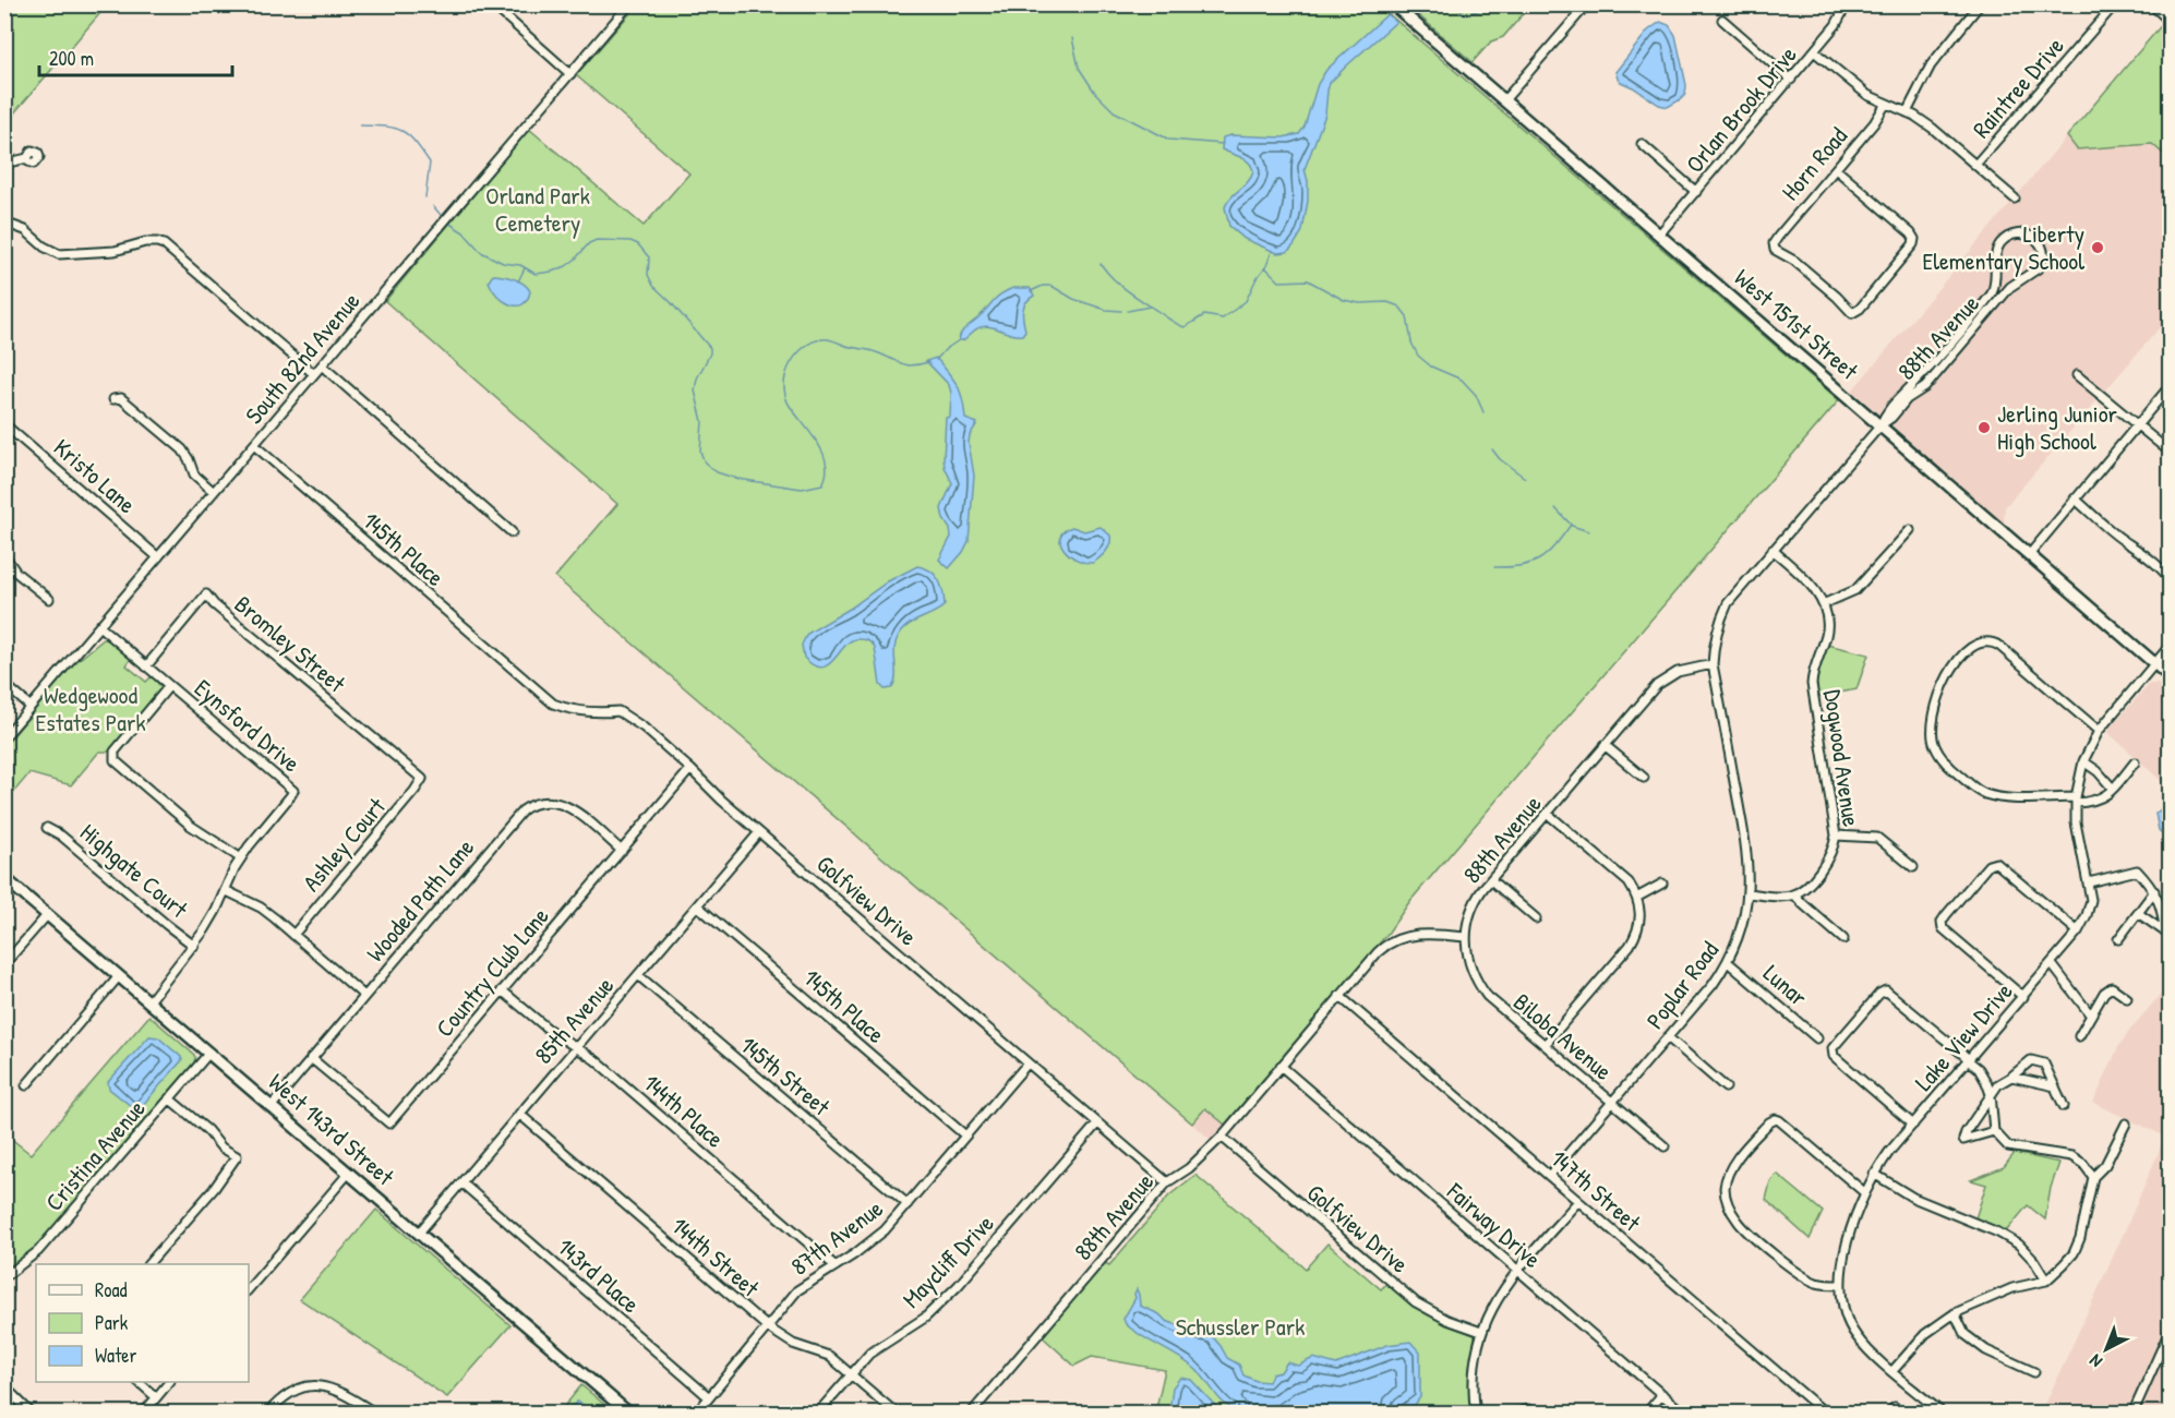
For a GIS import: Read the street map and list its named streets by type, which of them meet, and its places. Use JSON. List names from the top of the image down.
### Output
{
  "streets": {
    "street": [
      "Raintree Drive",
      "Orlan Brook Drive",
      "Horn Road",
      "West 151st Street",
      "88th Avenue",
      "South 82nd Avenue",
      "Kristo Lane",
      "145th Place",
      "Bromley Street",
      "Eynsford Drive",
      "Dogwood Avenue",
      "Ashley Court",
      "Highgate Court",
      "Wooded Path Lane",
      "Golfview Drive",
      "Country Club Lane",
      "Poplar Road",
      "Lunar",
      "85th Avenue",
      "Biloba Avenue",
      "Lake View Drive",
      "145th Street",
      "144th Place",
      "West 143rd Street",
      "Cristina Avenue",
      "147th Street",
      "Fairway Drive",
      "87th Avenue",
      "144th Street",
      "Maycliff Drive",
      "143rd Place"
    ]
  },
  "crossings": [
    ["Orlan Brook Drive", "West 151st Street"],
    ["West 151st Street", "88th Avenue"],
    ["West 151st Street", "Lake View Drive"],
    ["88th Avenue", "Golfview Drive"],
    ["88th Avenue", "Poplar Road"],
    ["88th Avenue", "Biloba Avenue"],
    ["88th Avenue", "147th Street"],
    ["88th Avenue", "Fairway Drive"],
    ["South 82nd Avenue", "Kristo Lane"],
    ["South 82nd Avenue", "145th Place"],
    ["South 82nd Avenue", "Eynsford Drive"],
    ["145th Place", "Golfview Drive"],
    ["145th Place", "85th Avenue"],
    ["145th Place", "87th Avenue"],
    ["Bromley Street", "Eynsford Drive"],
    ["Bromley Street", "Ashley Court"],
    ["Eynsford Drive", "Highgate Court"],
    ["Eynsford Drive", "West 143rd Street"],
    ["Wooded Path Lane", "Country Club Lane"],
    ["Wooded Path Lane", "West 143rd Street"],
    ["Golfview Drive", "Country Club Lane"],
    ["Golfview Drive", "85th Avenue"],
    ["Golfview Drive", "87th Avenue"],
    ["Golfview Drive", "Maycliff Drive"],
    ["Country Club Lane", "144th Place"],
    ["Poplar Road", "Lunar"],
    ["Poplar Road", "Biloba Avenue"],
    ["Poplar Road", "147th Street"],
    ["85th Avenue", "145th Street"],
    ["85th Avenue", "144th Place"],
    ["85th Avenue", "West 143rd Street"],
    ["85th Avenue", "144th Street"],
    ["85th Avenue", "143rd Place"],
    ["145th Street", "87th Avenue"],
    ["144th Place", "87th Avenue"],
    ["West 143rd Street", "Cristina Avenue"],
    ["87th Avenue", "144th Street"],
    ["87th Avenue", "143rd Place"],
    ["144th Street", "Maycliff Drive"]
  ],
  "parks": ["Orland Park Cemetery", "Wedgewood Estates Park", "Schussler Park"],
  "places": ["Liberty Elementary School", "Jerling Junior High School"],
  "legend": ["Road", "Park", "Water"],
  "scale_bar": "200 m",
  "north": "bottom left"
}
